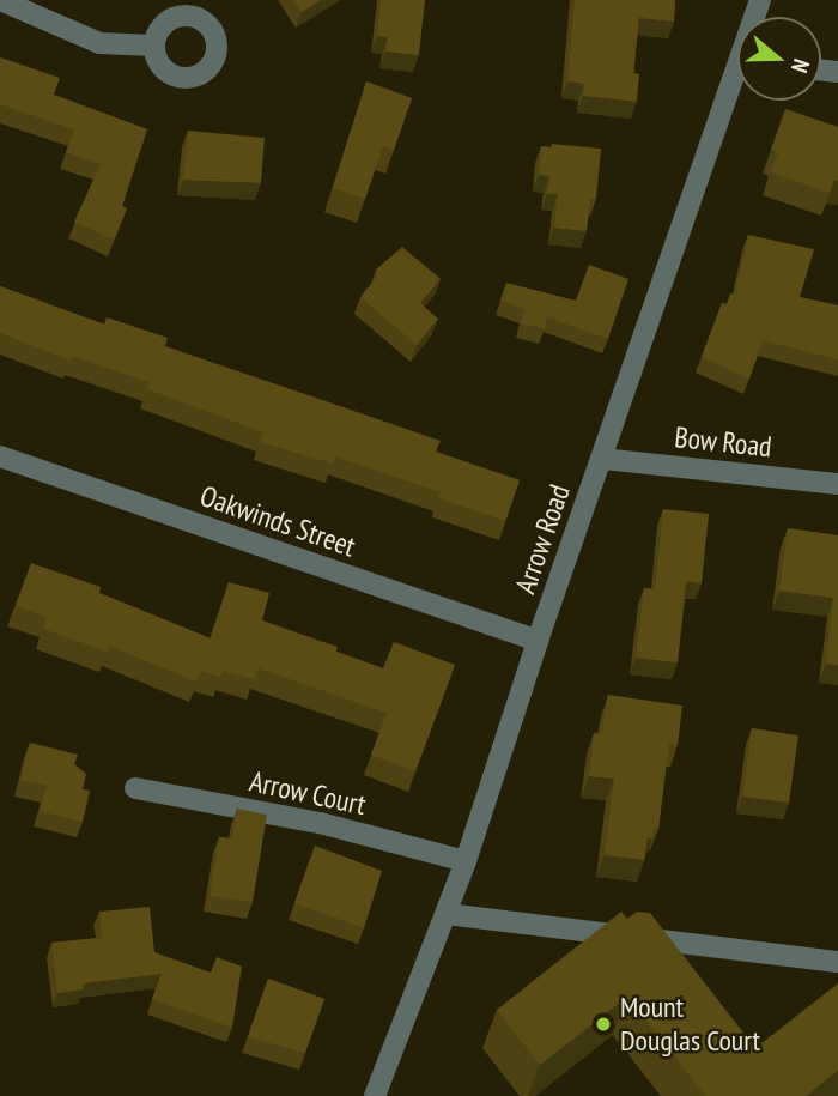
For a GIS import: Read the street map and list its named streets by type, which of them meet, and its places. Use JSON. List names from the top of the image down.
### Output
{
  "streets": {
    "street": [
      "Bow Road",
      "Oakwinds Street",
      "Arrow Road",
      "Arrow Court"
    ]
  },
  "crossings": [
    ["Bow Road", "Arrow Road"],
    ["Oakwinds Street", "Arrow Road"],
    ["Arrow Road", "Arrow Court"]
  ],
  "places": ["Mount Douglas Court"],
  "north": "right"
}
